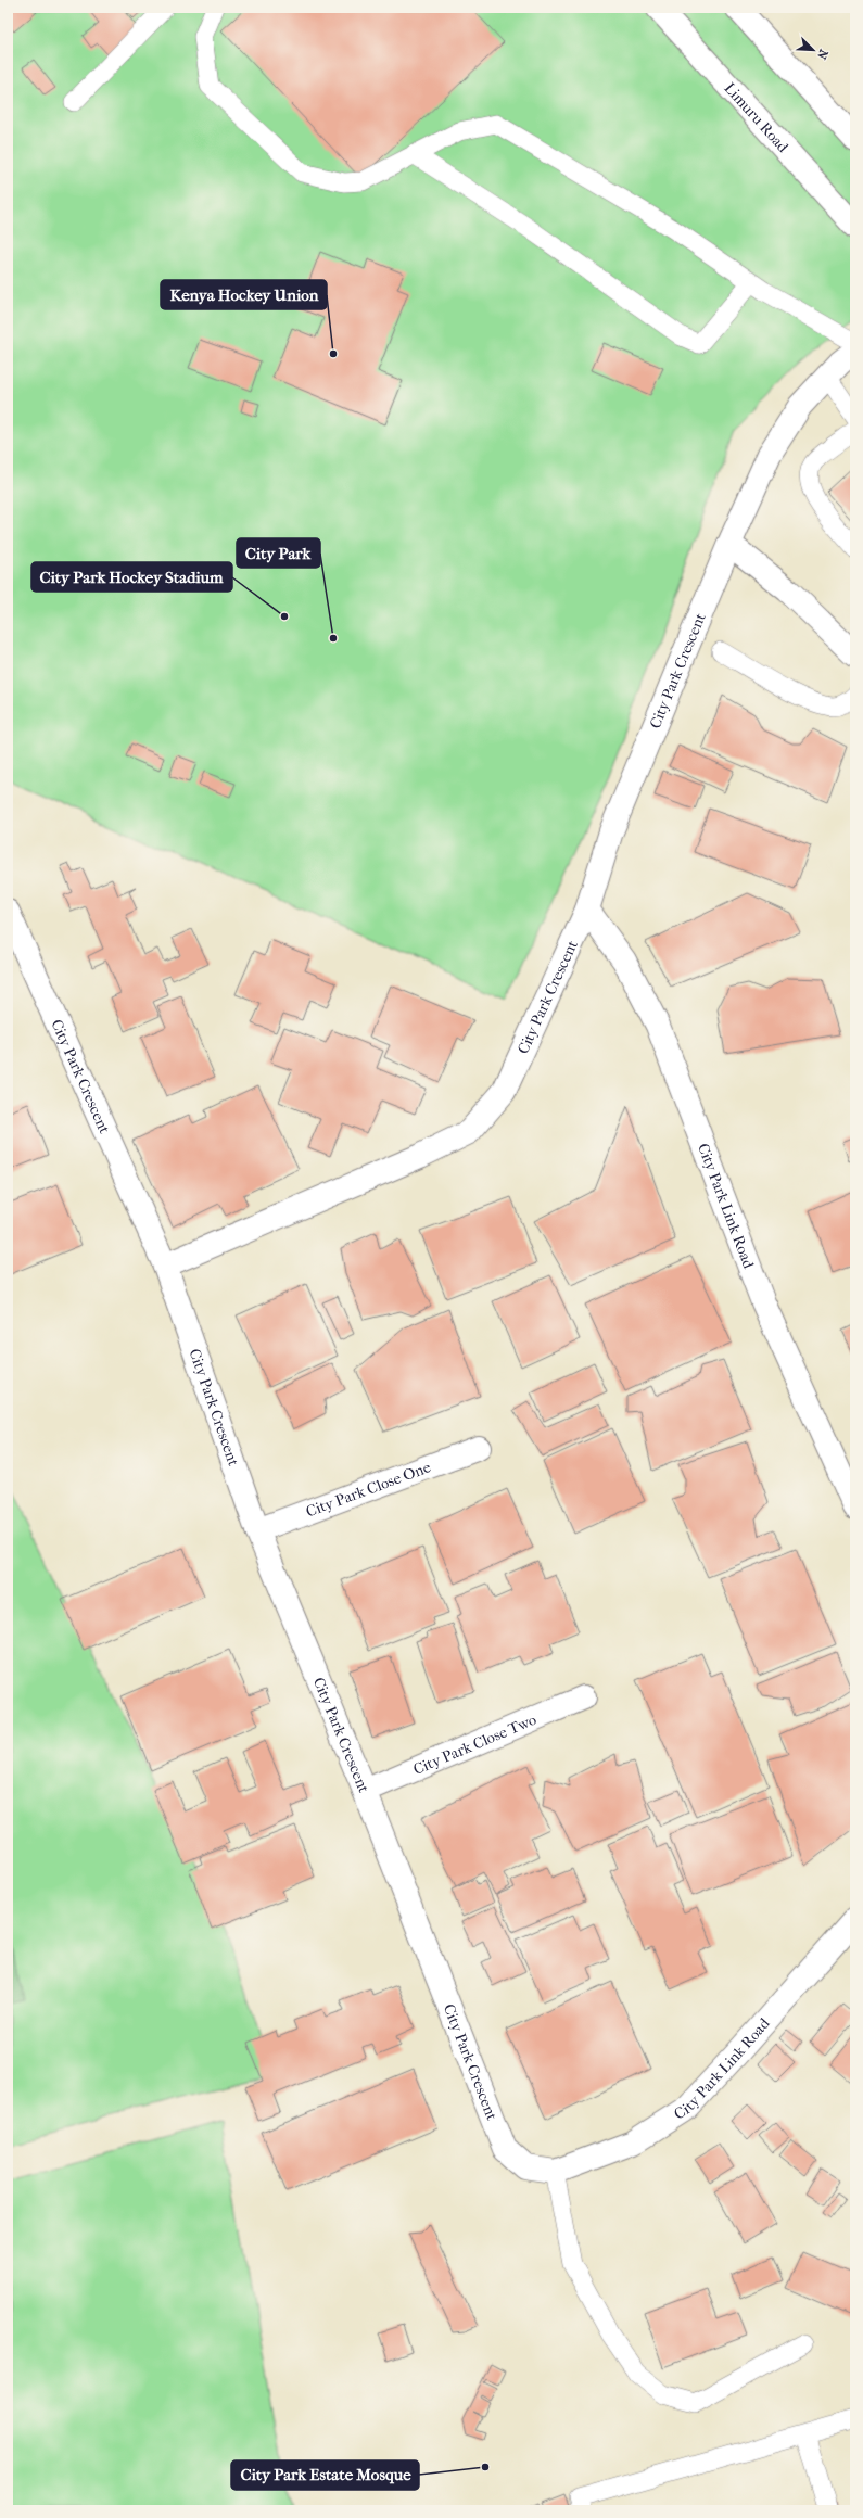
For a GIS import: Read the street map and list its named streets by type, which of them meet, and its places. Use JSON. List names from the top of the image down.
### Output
{
  "streets": {
    "street": [
      "Limuru Road",
      "City Park Crescent",
      "City Park Link Road",
      "City Park Close One",
      "City Park Close Two"
    ]
  },
  "crossings": [
    ["City Park Crescent", "City Park Link Road"],
    ["City Park Crescent", "City Park Close One"],
    ["City Park Crescent", "City Park Close Two"]
  ],
  "places": [
    "Kenya Hockey Union",
    "City Park Hockey Stadium",
    "City Park",
    "City Park Estate Mosque"
  ],
  "north": "bottom right"
}
